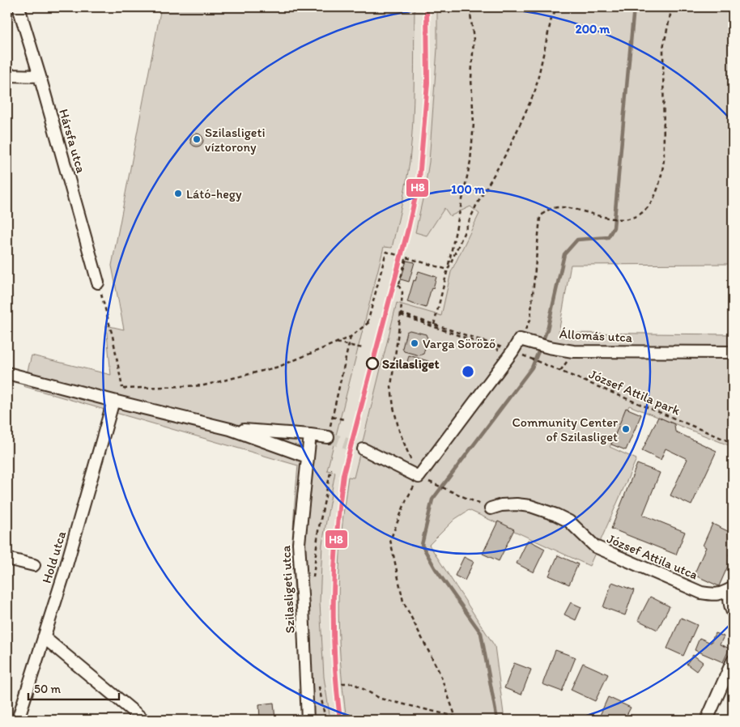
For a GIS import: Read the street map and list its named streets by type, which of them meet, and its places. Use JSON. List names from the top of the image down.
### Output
{
  "streets": {
    "street": [
      "Hársfa utca",
      "Állomás utca",
      "József Attila utca",
      "Hold utca",
      "Szilasligeti utca"
    ],
    "path": ["József Attila park"]
  },
  "places": [
    "Szilasligeti víztorony",
    "Látó-hegy",
    "Varga Söröző",
    "Szilasliget",
    "Community Center of Szilasliget"
  ],
  "lines": ["transit line H8"],
  "scale_bar": "50 m",
  "rings": ["200 m", "100 m"]
}
